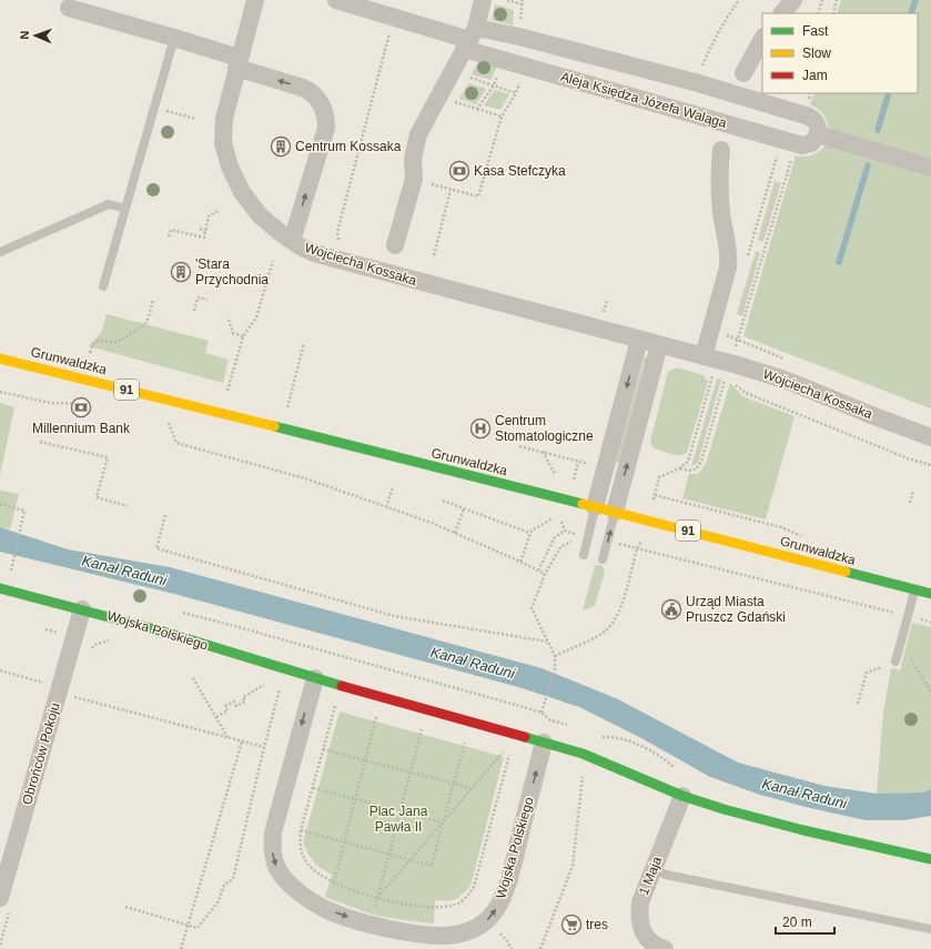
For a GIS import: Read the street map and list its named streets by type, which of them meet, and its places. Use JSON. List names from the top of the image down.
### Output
{
  "streets": {
    "street": [
      "Aleja Księdza Józefa Waląga",
      "Wojciecha Kossaka",
      "Grunwaldzka",
      "91",
      "Wojska Polskiego",
      "Obrońców Pokoju",
      "1 Maja"
    ]
  },
  "crossings": [
    ["Wojska Polskiego", "Obrońców Pokoju"],
    ["Wojska Polskiego", "1 Maja"]
  ],
  "water": ["Kanał Raduni"],
  "parks": ["Plac Jana Pawła II"],
  "places": {
    "building": ["Centrum Kossaka", "'Stara Przychodnia"],
    "bank": ["Kasa Stefczyka", "Millennium Bank"],
    "hospital": ["Centrum Stomatologiczne"],
    "public building": ["Urząd Miasta Pruszcz Gdański"],
    "supermarket": ["tres"]
  },
  "legend": ["Fast", "Slow", "Jam"],
  "scale_bar": "20 m",
  "north": "left"
}
